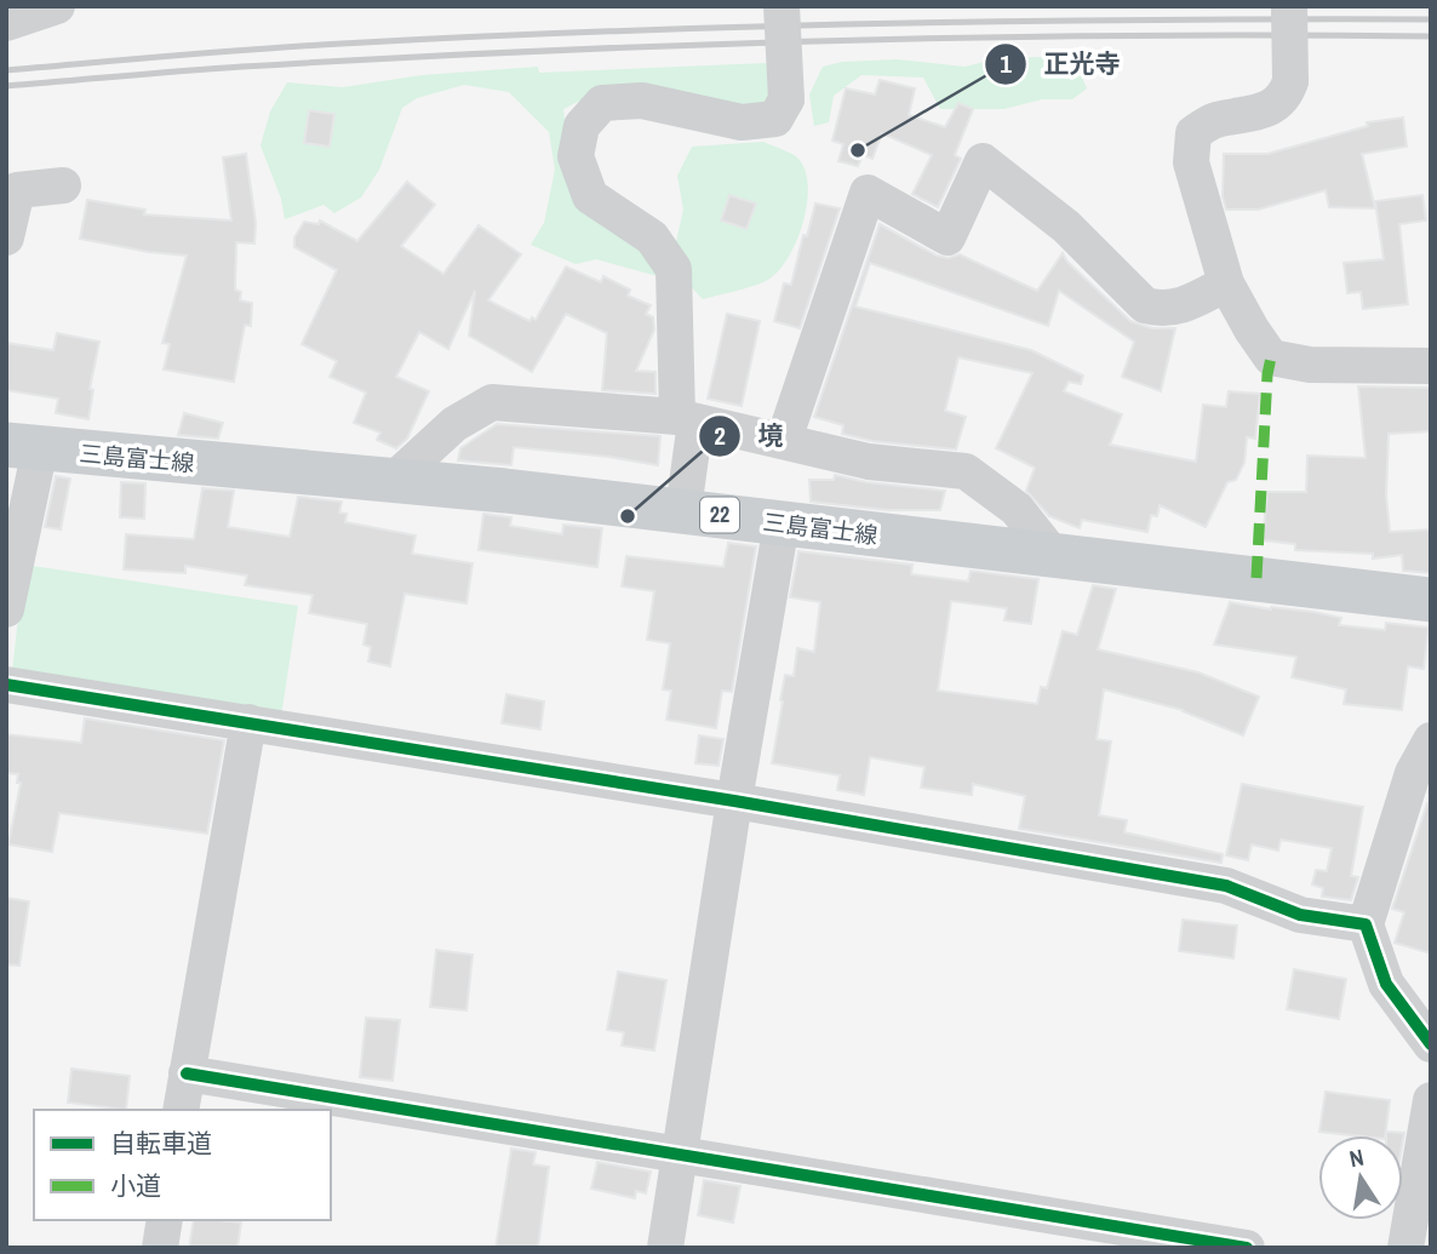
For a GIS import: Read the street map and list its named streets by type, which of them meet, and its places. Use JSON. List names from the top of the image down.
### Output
{
  "streets": {
    "main road": ["三島富士線", "22"]
  },
  "places": ["正光寺", "境"],
  "legend": ["自転車道", "小道"],
  "north": "top"
}
